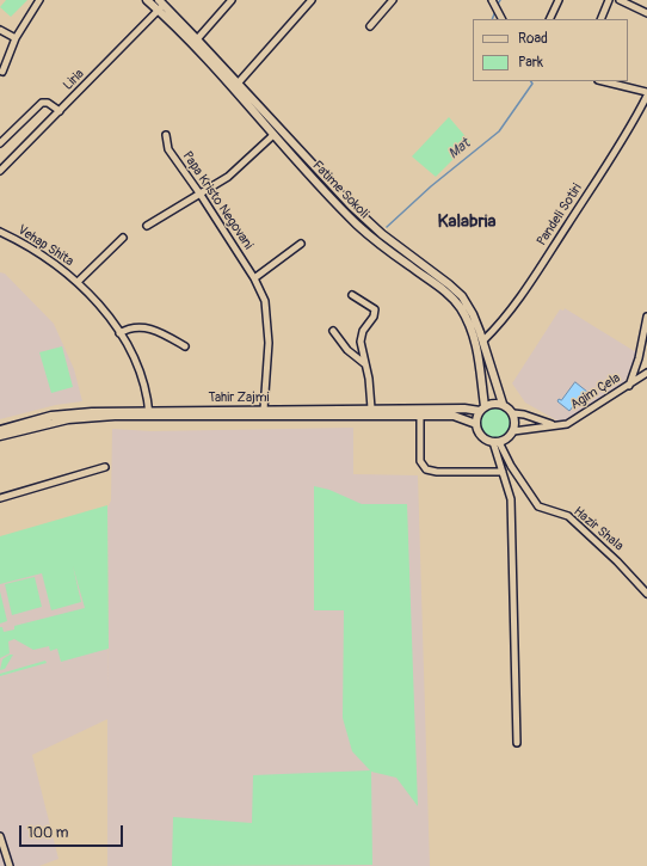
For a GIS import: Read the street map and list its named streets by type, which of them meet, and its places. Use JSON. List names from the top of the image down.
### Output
{
  "streets": {
    "street": [
      "Liria",
      "Fatime Sokoli",
      "Papa Kristo Negovani",
      "Pandeli Sotiri",
      "Vehap Shita",
      "Agim Çela",
      "Tahir Zajmi",
      "Hazir Shala"
    ]
  },
  "crossings": [
    ["Liria", "Fatime Sokoli"],
    ["Fatime Sokoli", "Pandeli Sotiri"],
    ["Fatime Sokoli", "Agim Çela"],
    ["Fatime Sokoli", "Tahir Zajmi"],
    ["Fatime Sokoli", "Hazir Shala"],
    ["Papa Kristo Negovani", "Tahir Zajmi"],
    ["Vehap Shita", "Tahir Zajmi"],
    ["Agim Çela", "Tahir Zajmi"],
    ["Agim Çela", "Hazir Shala"],
    ["Tahir Zajmi", "Hazir Shala"]
  ],
  "districts": ["Kalabria"],
  "water": ["Mat"],
  "legend": ["Road", "Park"],
  "scale_bar": "100 m"
}
